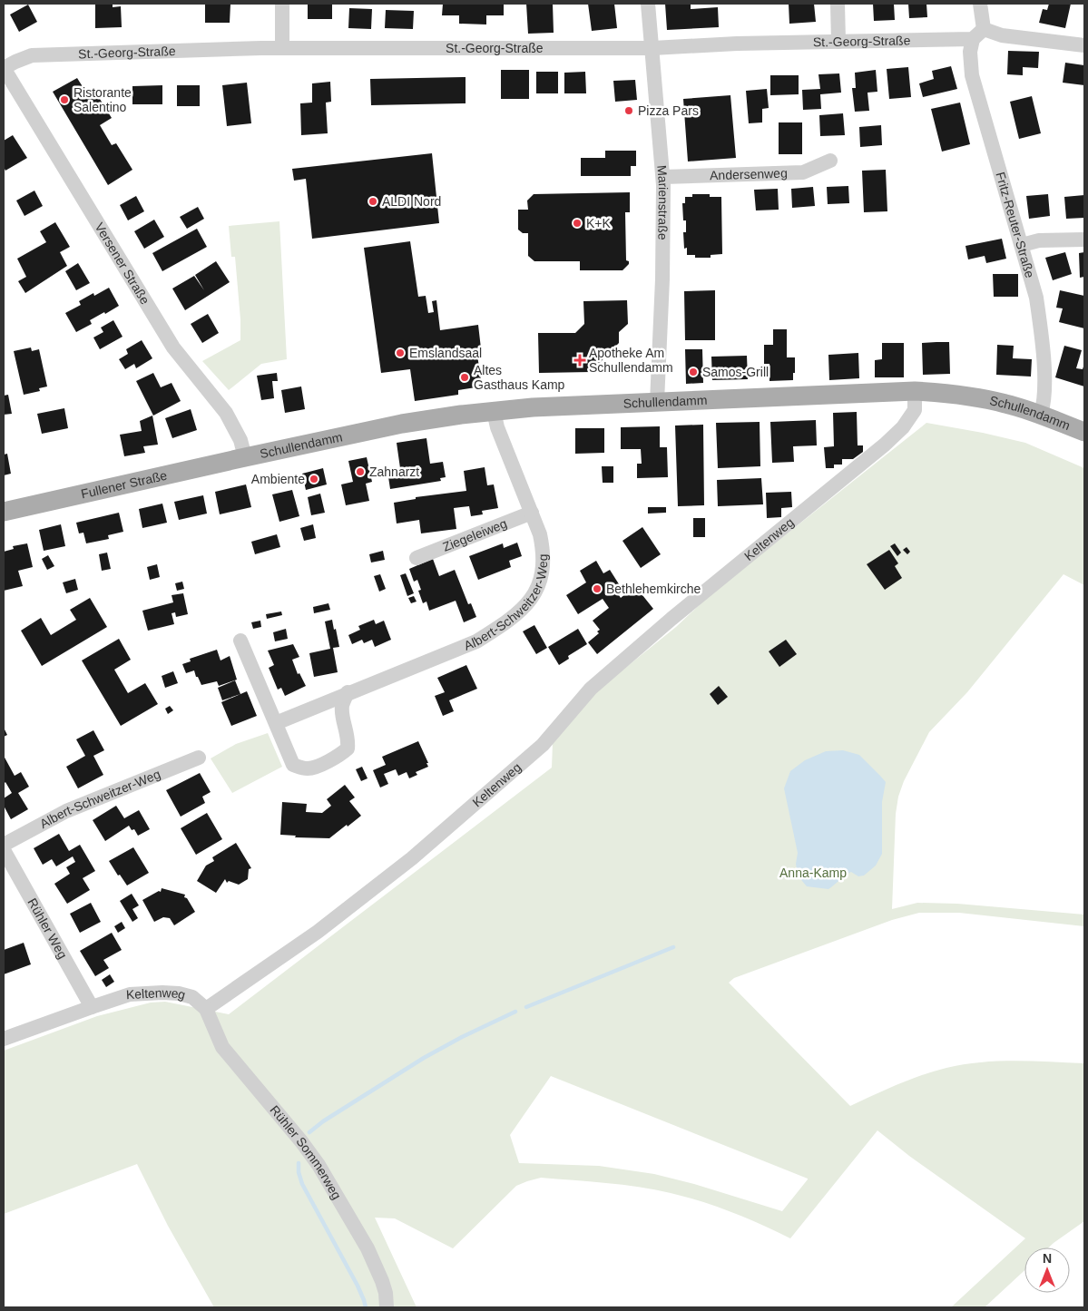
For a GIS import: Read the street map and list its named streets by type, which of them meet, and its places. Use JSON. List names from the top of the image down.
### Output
{
  "streets": {
    "main road": ["Schullendamm", "Fullener Straße"],
    "street": [
      "St.-Georg-Straße",
      "Andersenweg",
      "Marienstraße",
      "Fritz-Reuter-Straße",
      "Versener Straße",
      "Ziegeleiweg",
      "Keltenweg",
      "Albert-Schweitzer-Weg",
      "Rühler Weg",
      "Rühler Sommerweg"
    ]
  },
  "crossings": [
    ["St.-Georg-Straße", "Marienstraße"],
    ["St.-Georg-Straße", "Fritz-Reuter-Straße"],
    ["St.-Georg-Straße", "Versener Straße"],
    ["Andersenweg", "Marienstraße"],
    ["Marienstraße", "Schullendamm"],
    ["Fritz-Reuter-Straße", "Schullendamm"],
    ["Versener Straße", "Schullendamm"],
    ["Versener Straße", "Fullener Straße"],
    ["Schullendamm", "Fullener Straße"],
    ["Schullendamm", "Keltenweg"],
    ["Schullendamm", "Albert-Schweitzer-Weg"],
    ["Ziegeleiweg", "Albert-Schweitzer-Weg"],
    ["Keltenweg", "Rühler Weg"],
    ["Keltenweg", "Rühler Sommerweg"]
  ],
  "parks": ["Anna-Kamp"],
  "places": {
    "other": [
      "Ristorante Salentino",
      "Pizza Pars",
      "ALDI Nord",
      "K+K",
      "Emslandsaal",
      "Samos-Grill",
      "Altes Gasthaus Kamp",
      "Zahnarzt",
      "Ambiente",
      "Bethlehemkirche"
    ],
    "health": ["Apotheke Am Schullendamm"]
  },
  "north": "top"
}
